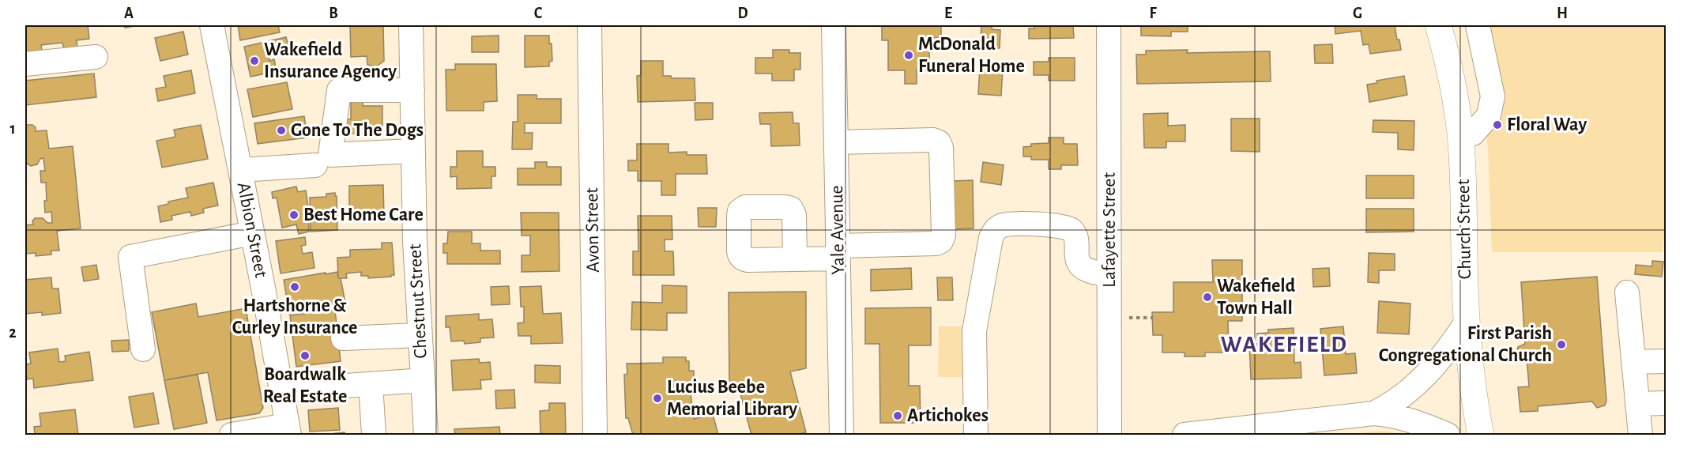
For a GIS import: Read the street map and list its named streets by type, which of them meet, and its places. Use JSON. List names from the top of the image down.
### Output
{
  "streets": {
    "main road": ["Church Street"],
    "street": [
      "Albion Street",
      "Avon Street",
      "Yale Avenue",
      "Lafayette Street",
      "Chestnut Street"
    ]
  },
  "districts": ["WAKEFIELD"],
  "places": [
    "McDonald Funeral Home",
    "Wakefield Insurance Agency",
    "Floral Way",
    "Gone To The Dogs",
    "Best Home Care",
    "Hartshorne & Curley Insurance",
    "Wakefield Town Hall",
    "First Parish Congregational Church",
    "Boardwalk Real Estate",
    "Lucius Beebe Memorial Library",
    "Artichokes"
  ],
  "grid": {
    "columns": [
      "A",
      "B",
      "C",
      "D",
      "E",
      "F",
      "G",
      "H"
    ],
    "rows": ["1", "2"]
  }
}
